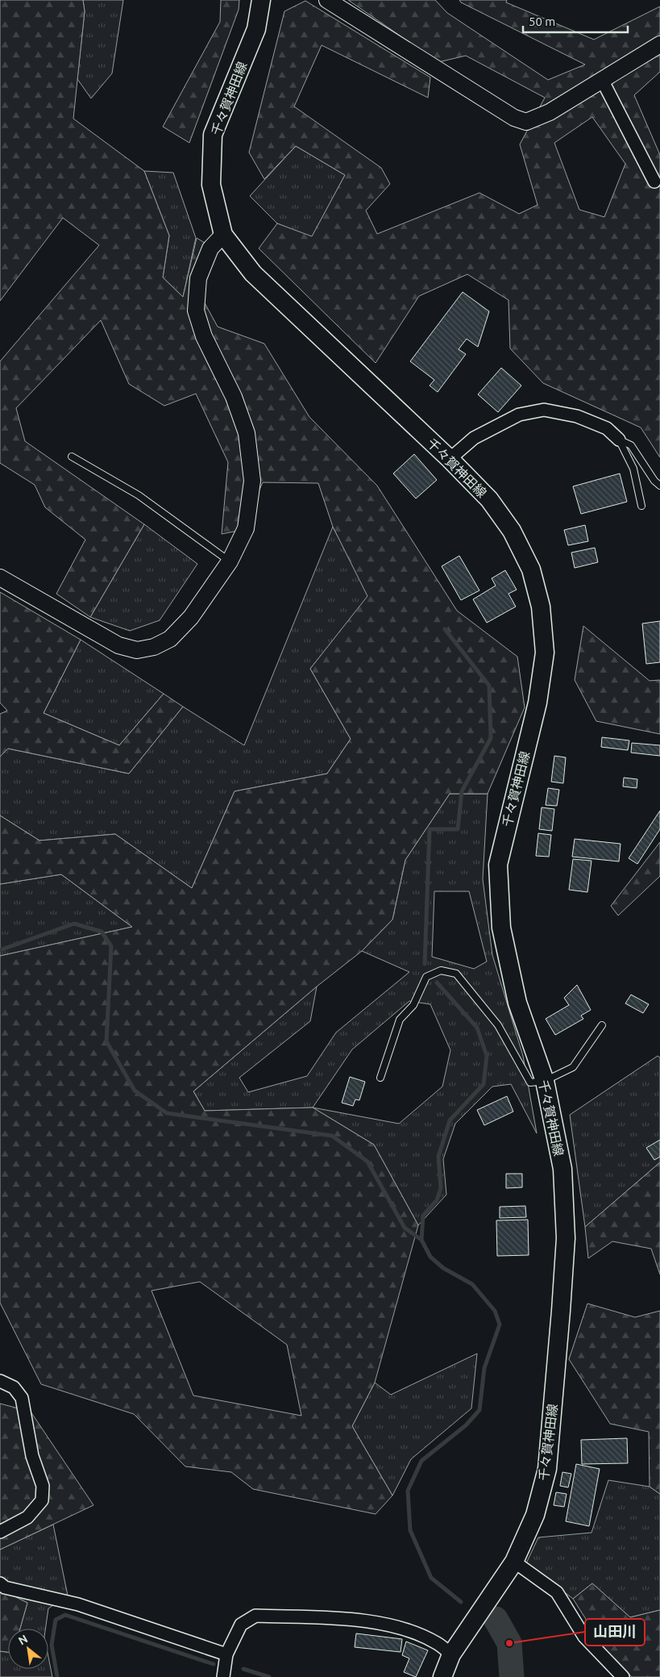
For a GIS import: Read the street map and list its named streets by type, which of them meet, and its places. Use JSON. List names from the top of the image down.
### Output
{
  "streets": {
    "main road": ["千々賀神田線"]
  },
  "places": ["山田川"],
  "scale_bar": "50 m",
  "north": "top left"
}
